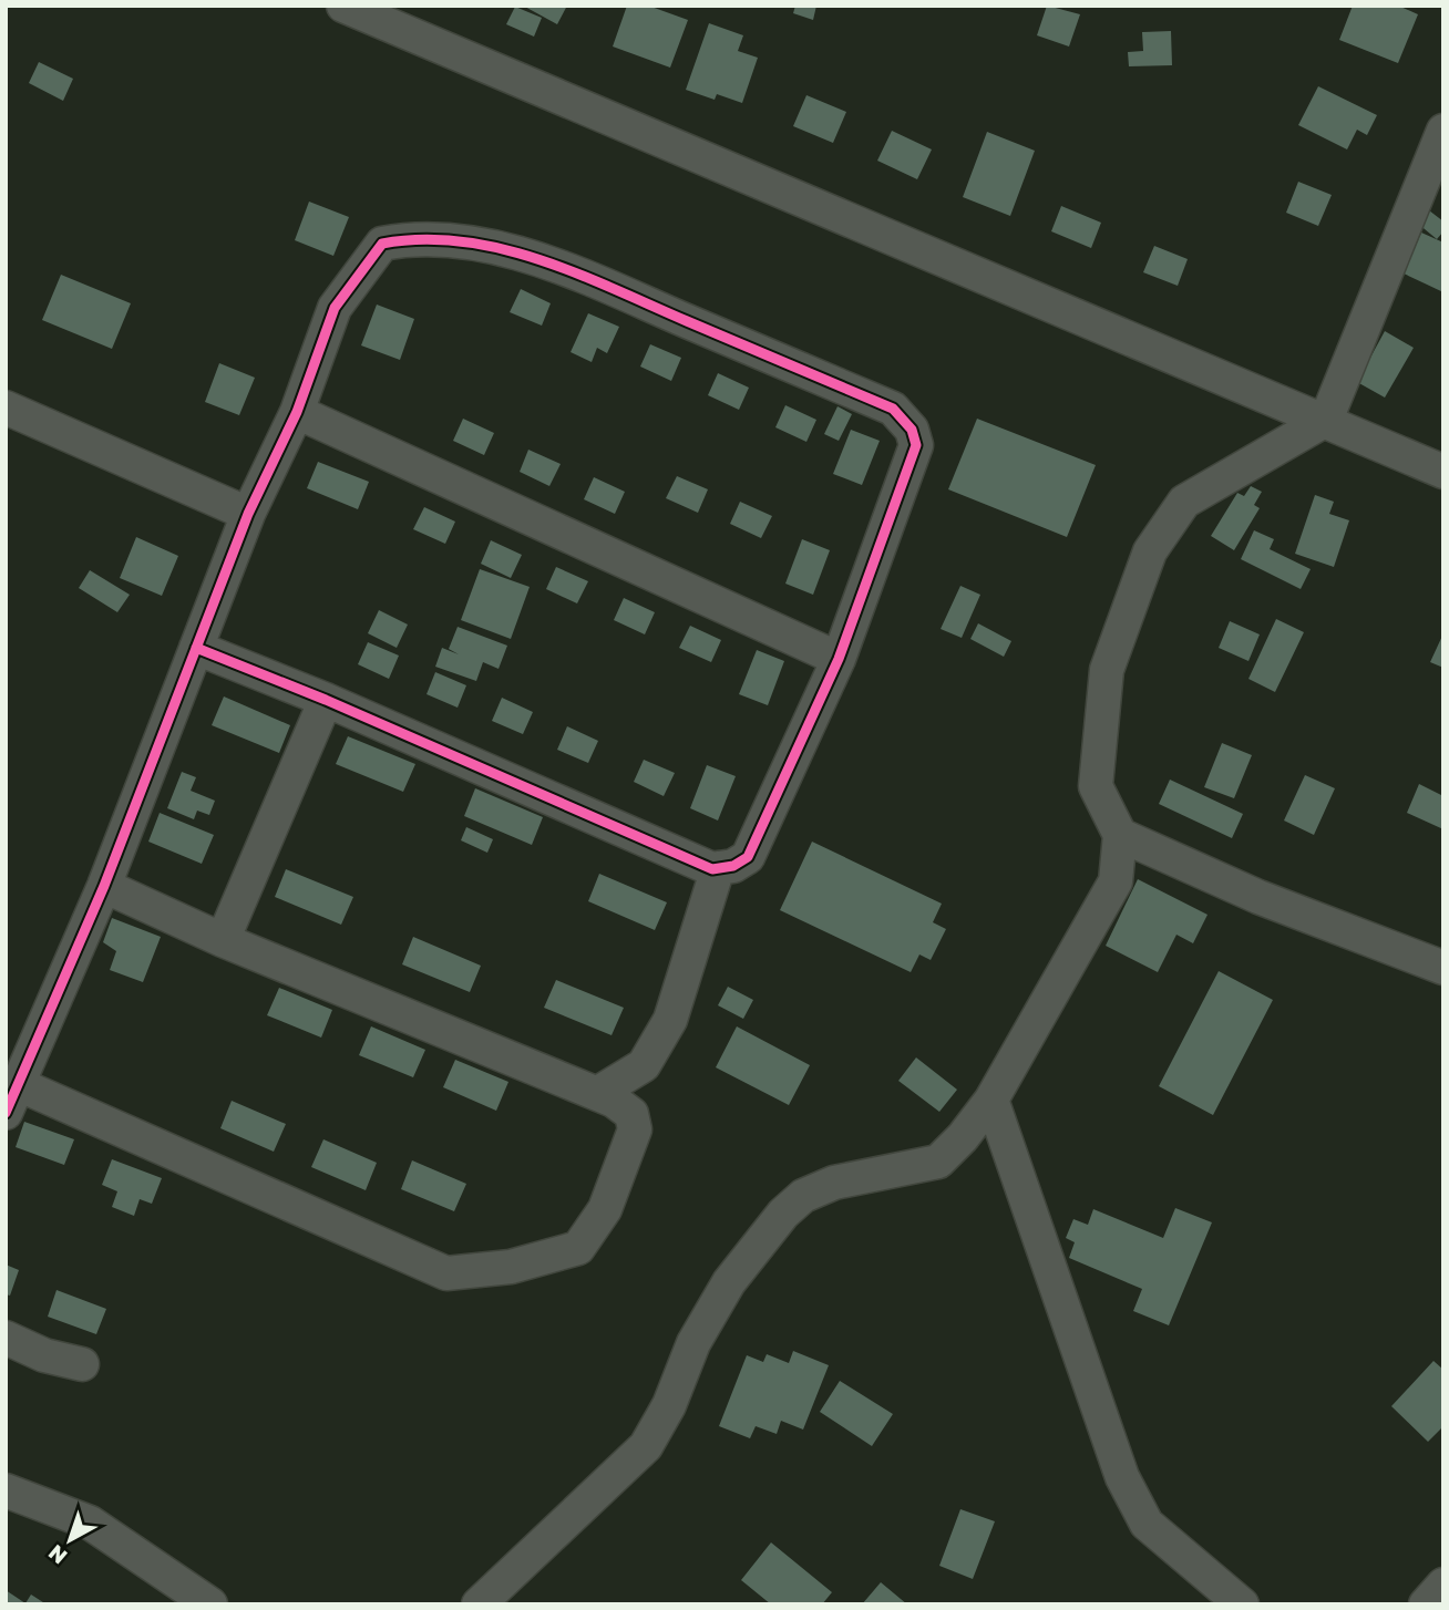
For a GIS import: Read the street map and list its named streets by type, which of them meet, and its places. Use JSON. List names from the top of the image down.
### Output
{
  "north": "bottom left"
}
